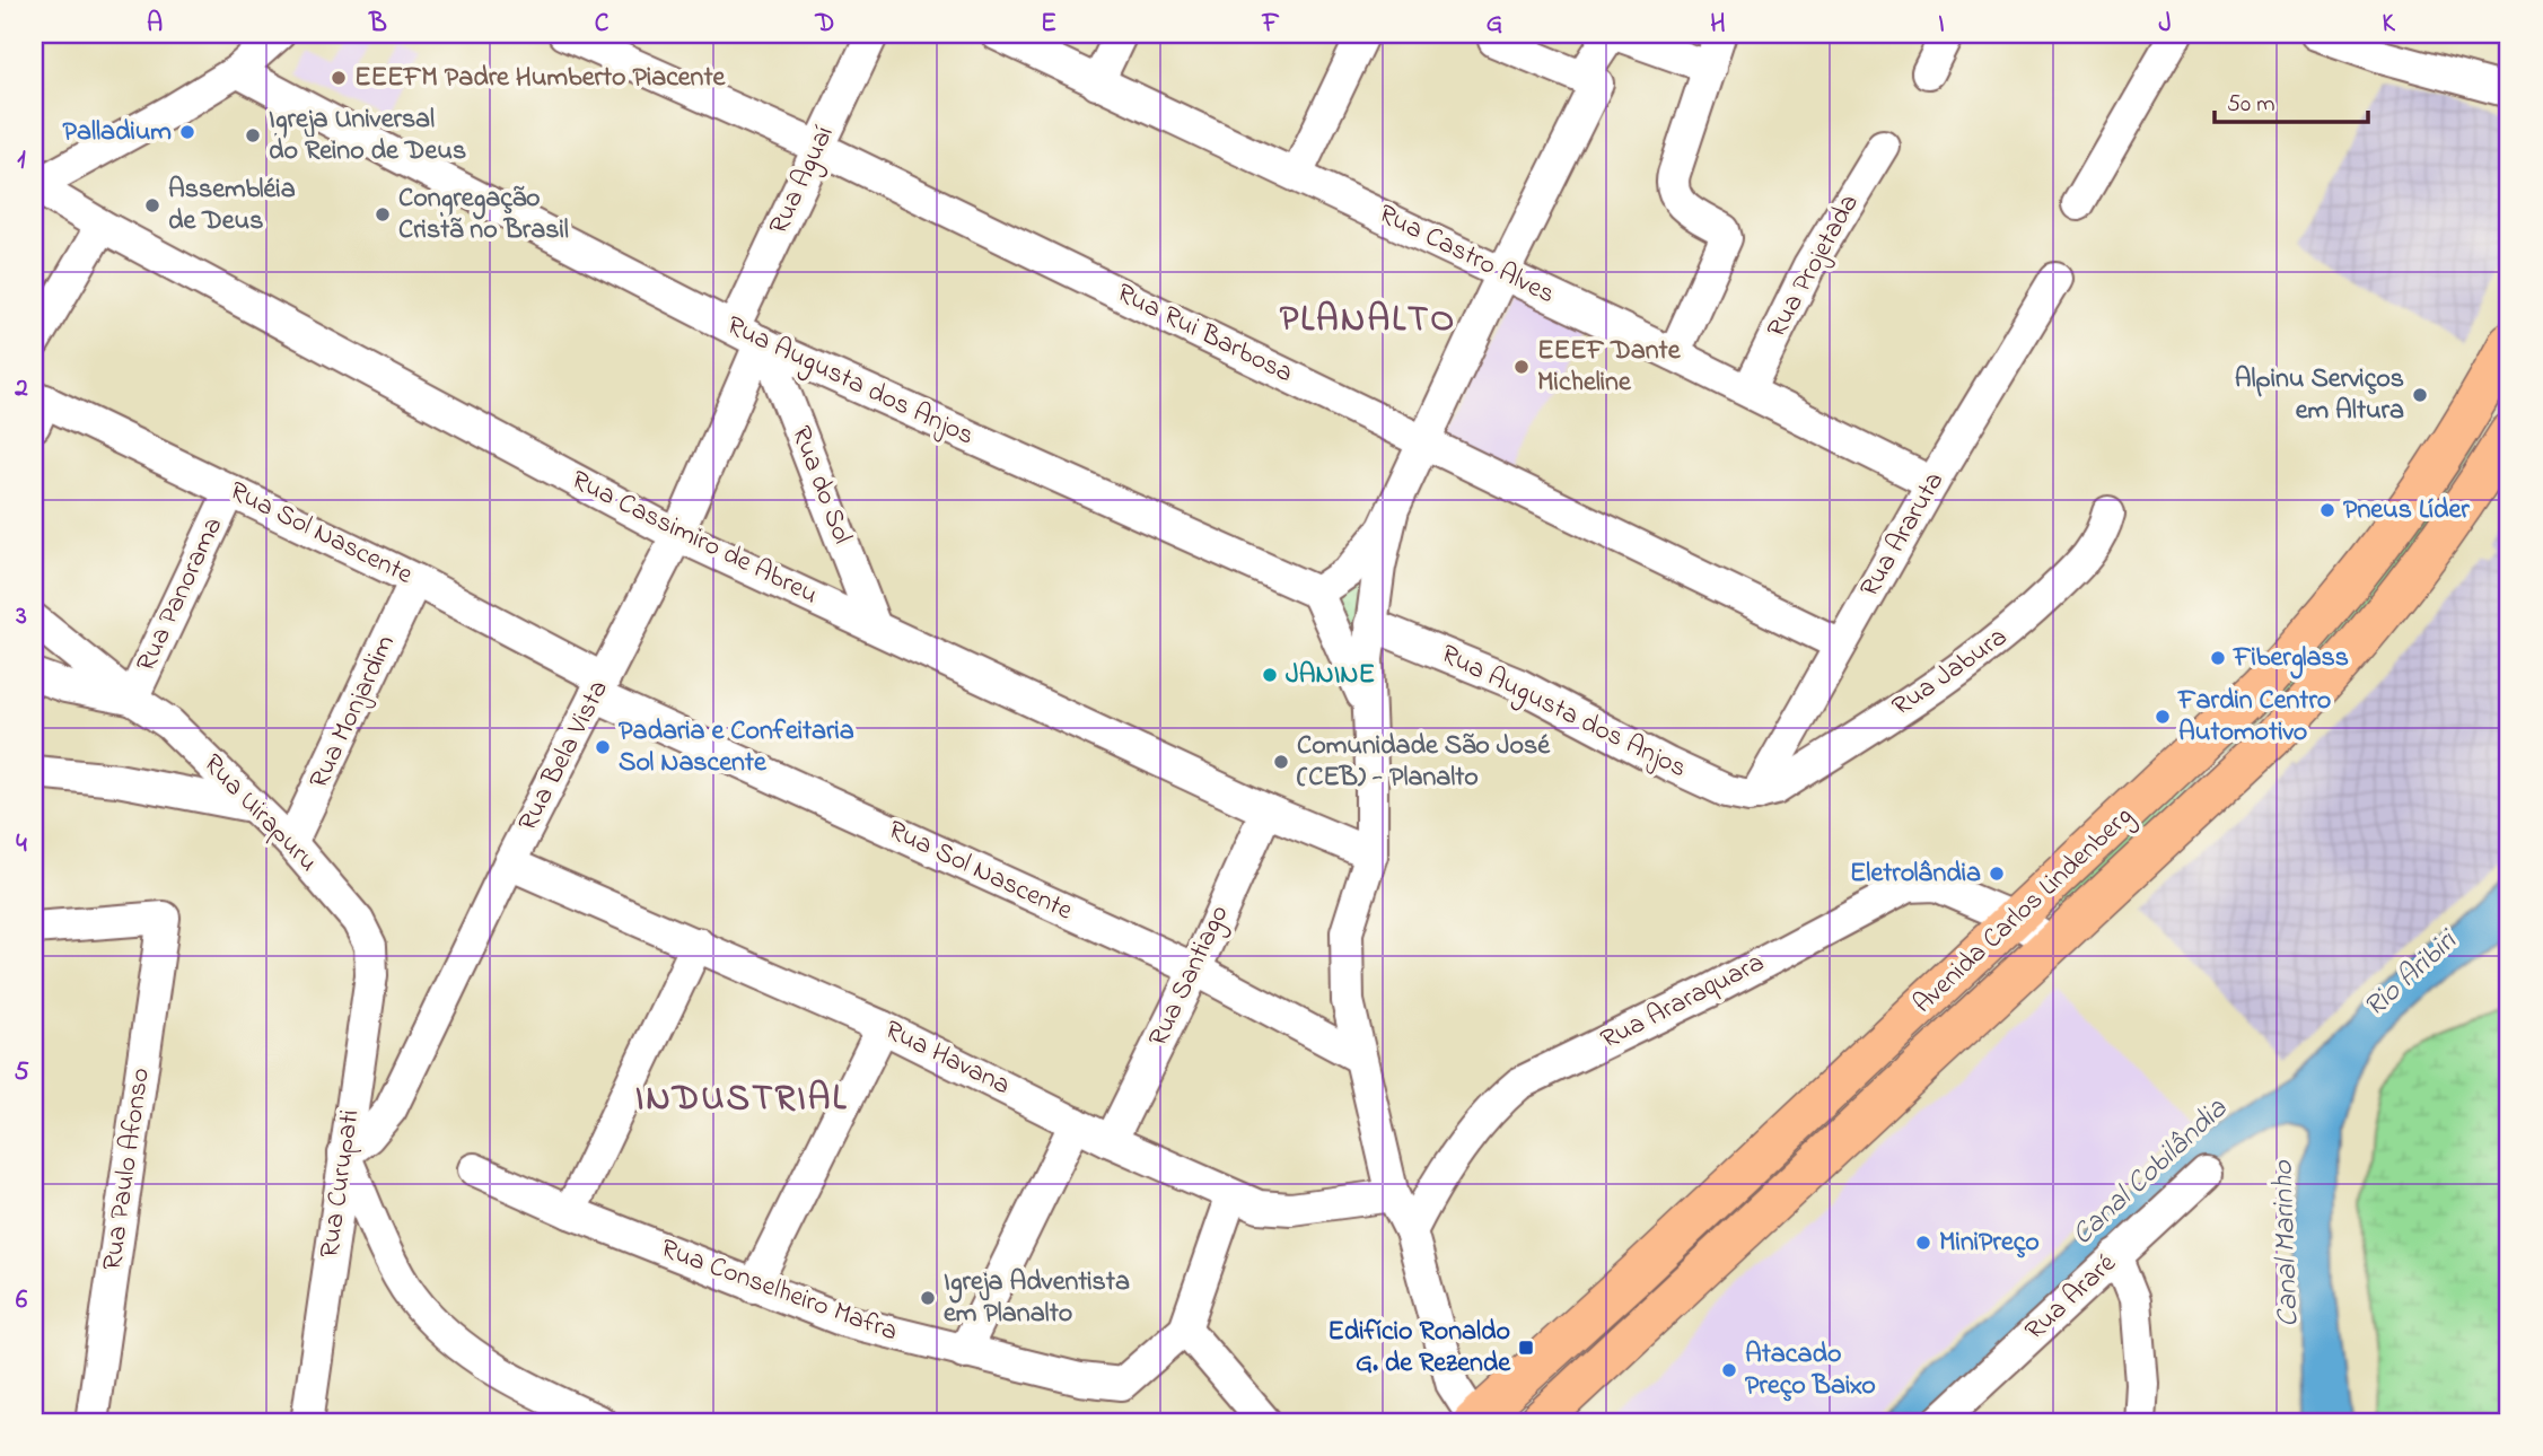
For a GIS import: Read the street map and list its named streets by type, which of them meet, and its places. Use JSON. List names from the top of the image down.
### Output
{
  "streets": {
    "main road": ["Avenida Carlos Lindenberg"],
    "street": [
      "Rua Aguaí",
      "Rua Castro Alves",
      "Rua Projetada",
      "Rua Rui Barbosa",
      "Rua Augusta dos Anjos",
      "Rua do Sol",
      "Rua Sol Nascente",
      "Rua Araruta",
      "Rua Cassimiro de Abreu",
      "Rua Panorama",
      "Rua Jabura",
      "Rua Monjardim",
      "Rua Bela Vista",
      "Rua Uirapuru",
      "Rua Santiago",
      "Rua Araraquara",
      "Rua Havana",
      "Rua Paulo Afonso",
      "Rua Curupati",
      "Rua Conselheiro Mafra",
      "Rua Araré"
    ]
  },
  "crossings": [
    ["Rua Aguaí", "Rua Rui Barbosa"],
    ["Rua Aguaí", "Rua Augusta dos Anjos"],
    ["Rua Aguaí", "Rua do Sol"],
    ["Rua Aguaí", "Rua Bela Vista"],
    ["Rua Castro Alves", "Rua Projetada"],
    ["Rua Castro Alves", "Rua Araruta"],
    ["Rua Rui Barbosa", "Rua Araruta"],
    ["Rua Augusta dos Anjos", "Rua do Sol"],
    ["Rua Augusta dos Anjos", "Rua Araruta"],
    ["Rua Augusta dos Anjos", "Rua Jabura"],
    ["Rua Augusta dos Anjos", "Rua Bela Vista"],
    ["Rua do Sol", "Rua Cassimiro de Abreu"],
    ["Rua do Sol", "Rua Bela Vista"],
    ["Rua Sol Nascente", "Rua Panorama"],
    ["Rua Sol Nascente", "Rua Monjardim"],
    ["Rua Sol Nascente", "Rua Bela Vista"],
    ["Rua Sol Nascente", "Rua Santiago"],
    ["Rua Araruta", "Rua Jabura"],
    ["Rua Cassimiro de Abreu", "Rua Bela Vista"],
    ["Rua Cassimiro de Abreu", "Rua Santiago"],
    ["Rua Panorama", "Rua Uirapuru"],
    ["Rua Monjardim", "Rua Uirapuru"],
    ["Rua Bela Vista", "Rua Havana"],
    ["Rua Bela Vista", "Rua Curupati"],
    ["Rua Uirapuru", "Rua Curupati"],
    ["Avenida Carlos Lindenberg", "Rua Araraquara"],
    ["Rua Santiago", "Rua Havana"]
  ],
  "districts": ["PLANALTO", "INDUSTRIAL"],
  "water": ["Rio Aribiri", "Canal Cobilândia", "Canal Marinho"],
  "places": {
    "other": [
      "EEEFM Padre Humberto Piacente",
      "Palladium",
      "Igreja Universal do Reino de Deus",
      "Assembléia de Deus",
      "Congregação Cristã no Brasil",
      "EEEF Dante Micheline",
      "Alpinu Serviços em Altura",
      "Pneus Líder",
      "Fiberglass",
      "JANINE",
      "Fardin Centro Automotivo",
      "Padaria e Confeitaria Sol Nascente",
      "Comunidade São José (CEB) - Planalto",
      "Eletrolândia",
      "MiniPreço",
      "Igreja Adventista em Planalto",
      "Atacado Preço Baixo"
    ],
    "transit": ["Edifício Ronaldo G. de Rezende"]
  },
  "scale_bar": "50 m",
  "grid": {
    "columns": [
      "A",
      "B",
      "C",
      "D",
      "E",
      "F",
      "G",
      "H",
      "I",
      "J",
      "K"
    ],
    "rows": [
      "1",
      "2",
      "3",
      "4",
      "5",
      "6"
    ]
  }
}
